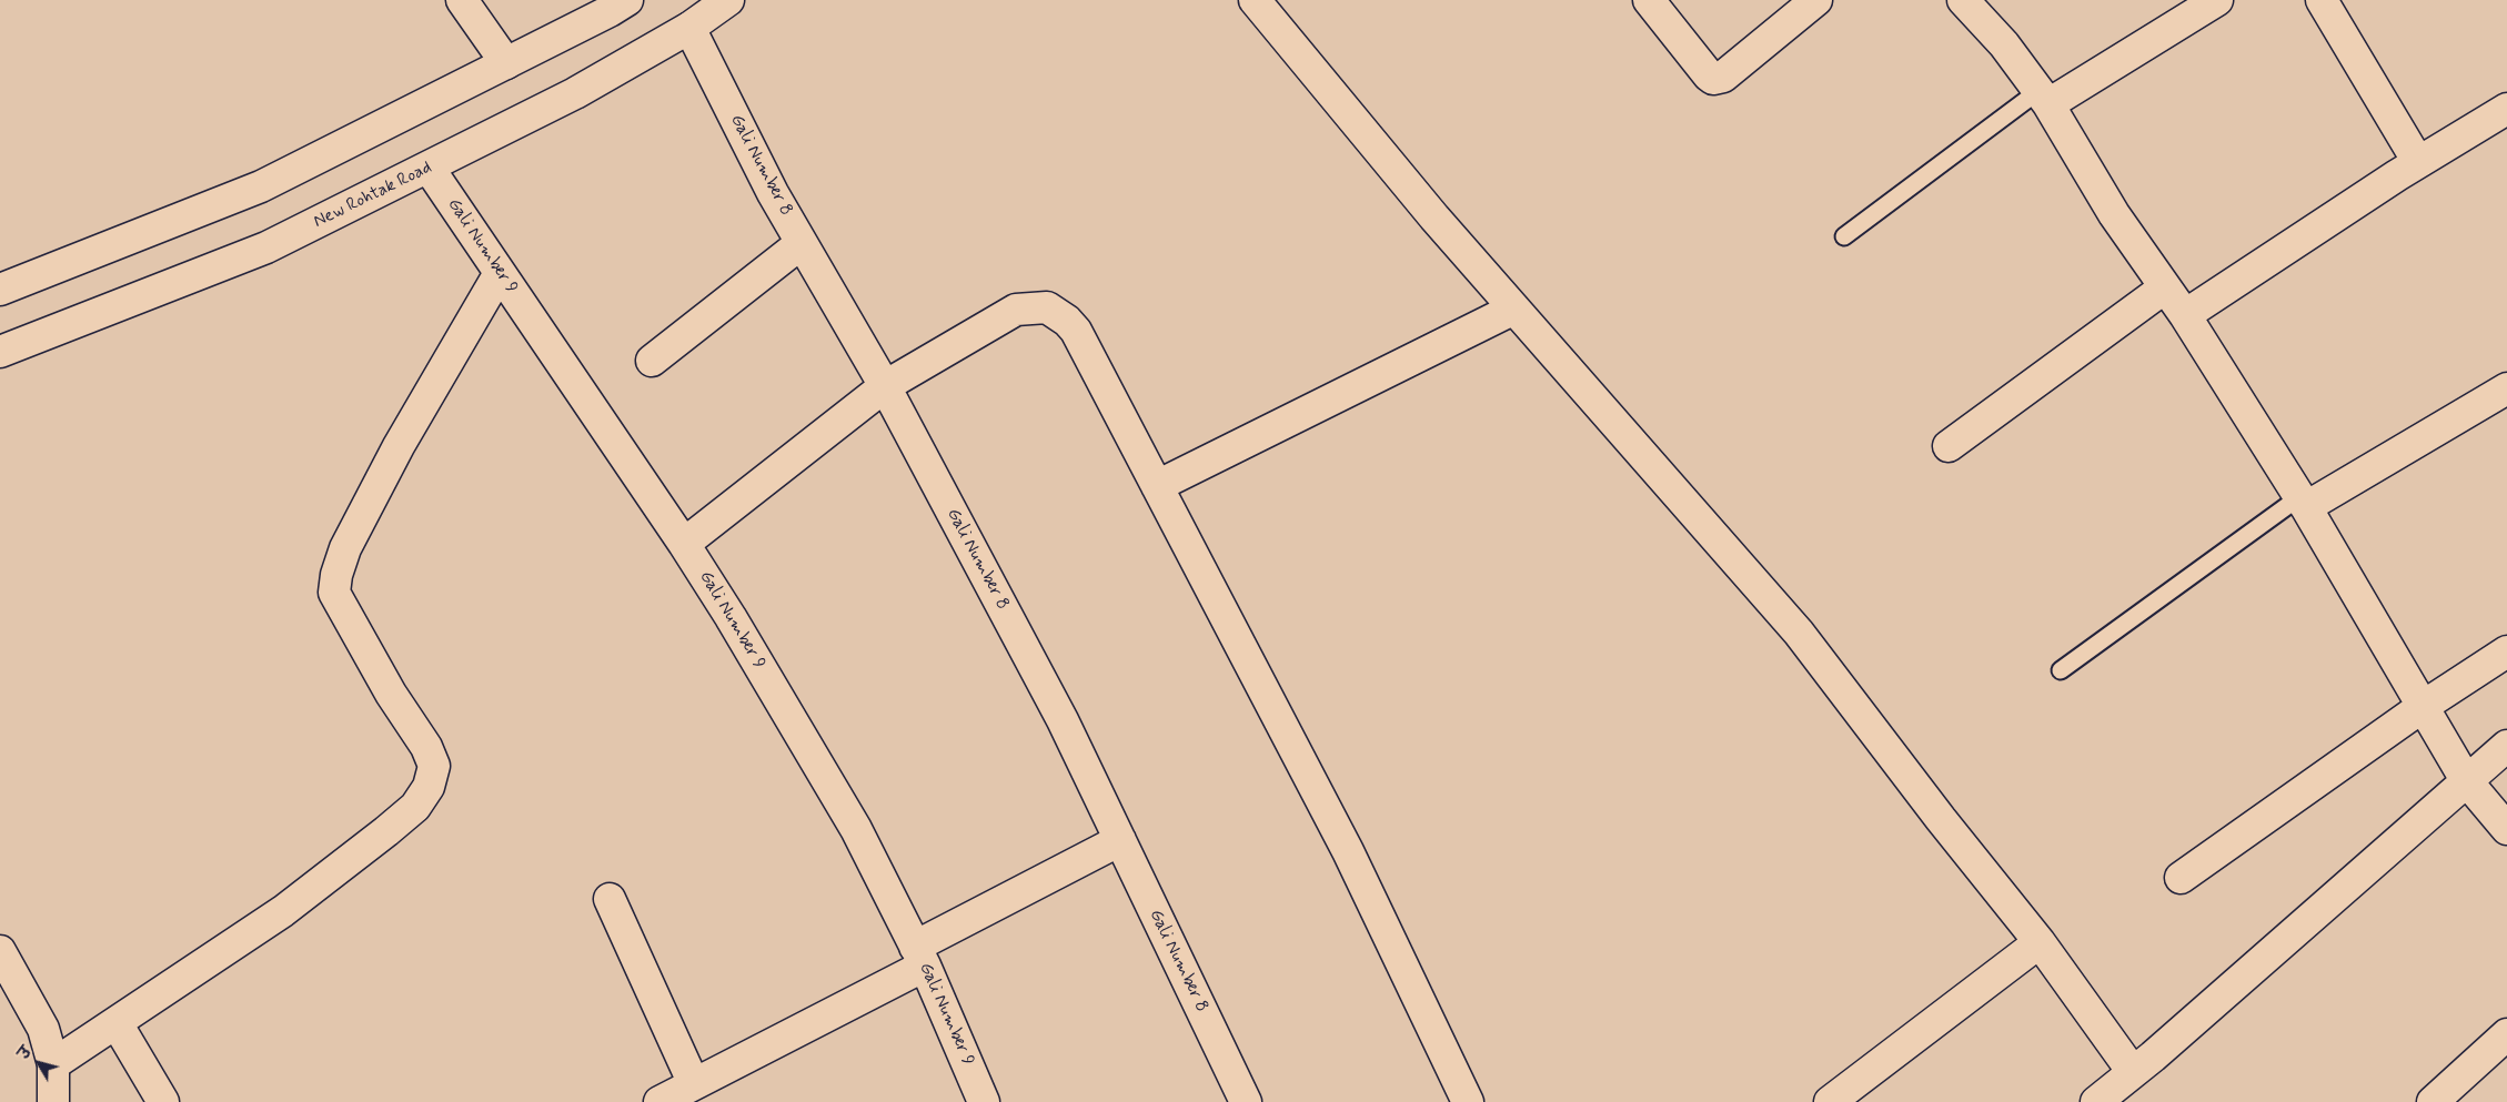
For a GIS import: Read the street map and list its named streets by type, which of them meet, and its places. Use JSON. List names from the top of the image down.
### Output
{
  "streets": {
    "street": ["Gali Number 8", "New Rohtak Road", "Gali Number 9"]
  },
  "crossings": [
    ["Gali Number 8", "New Rohtak Road"],
    ["New Rohtak Road", "Gali Number 9"]
  ],
  "north": "top left"
}
